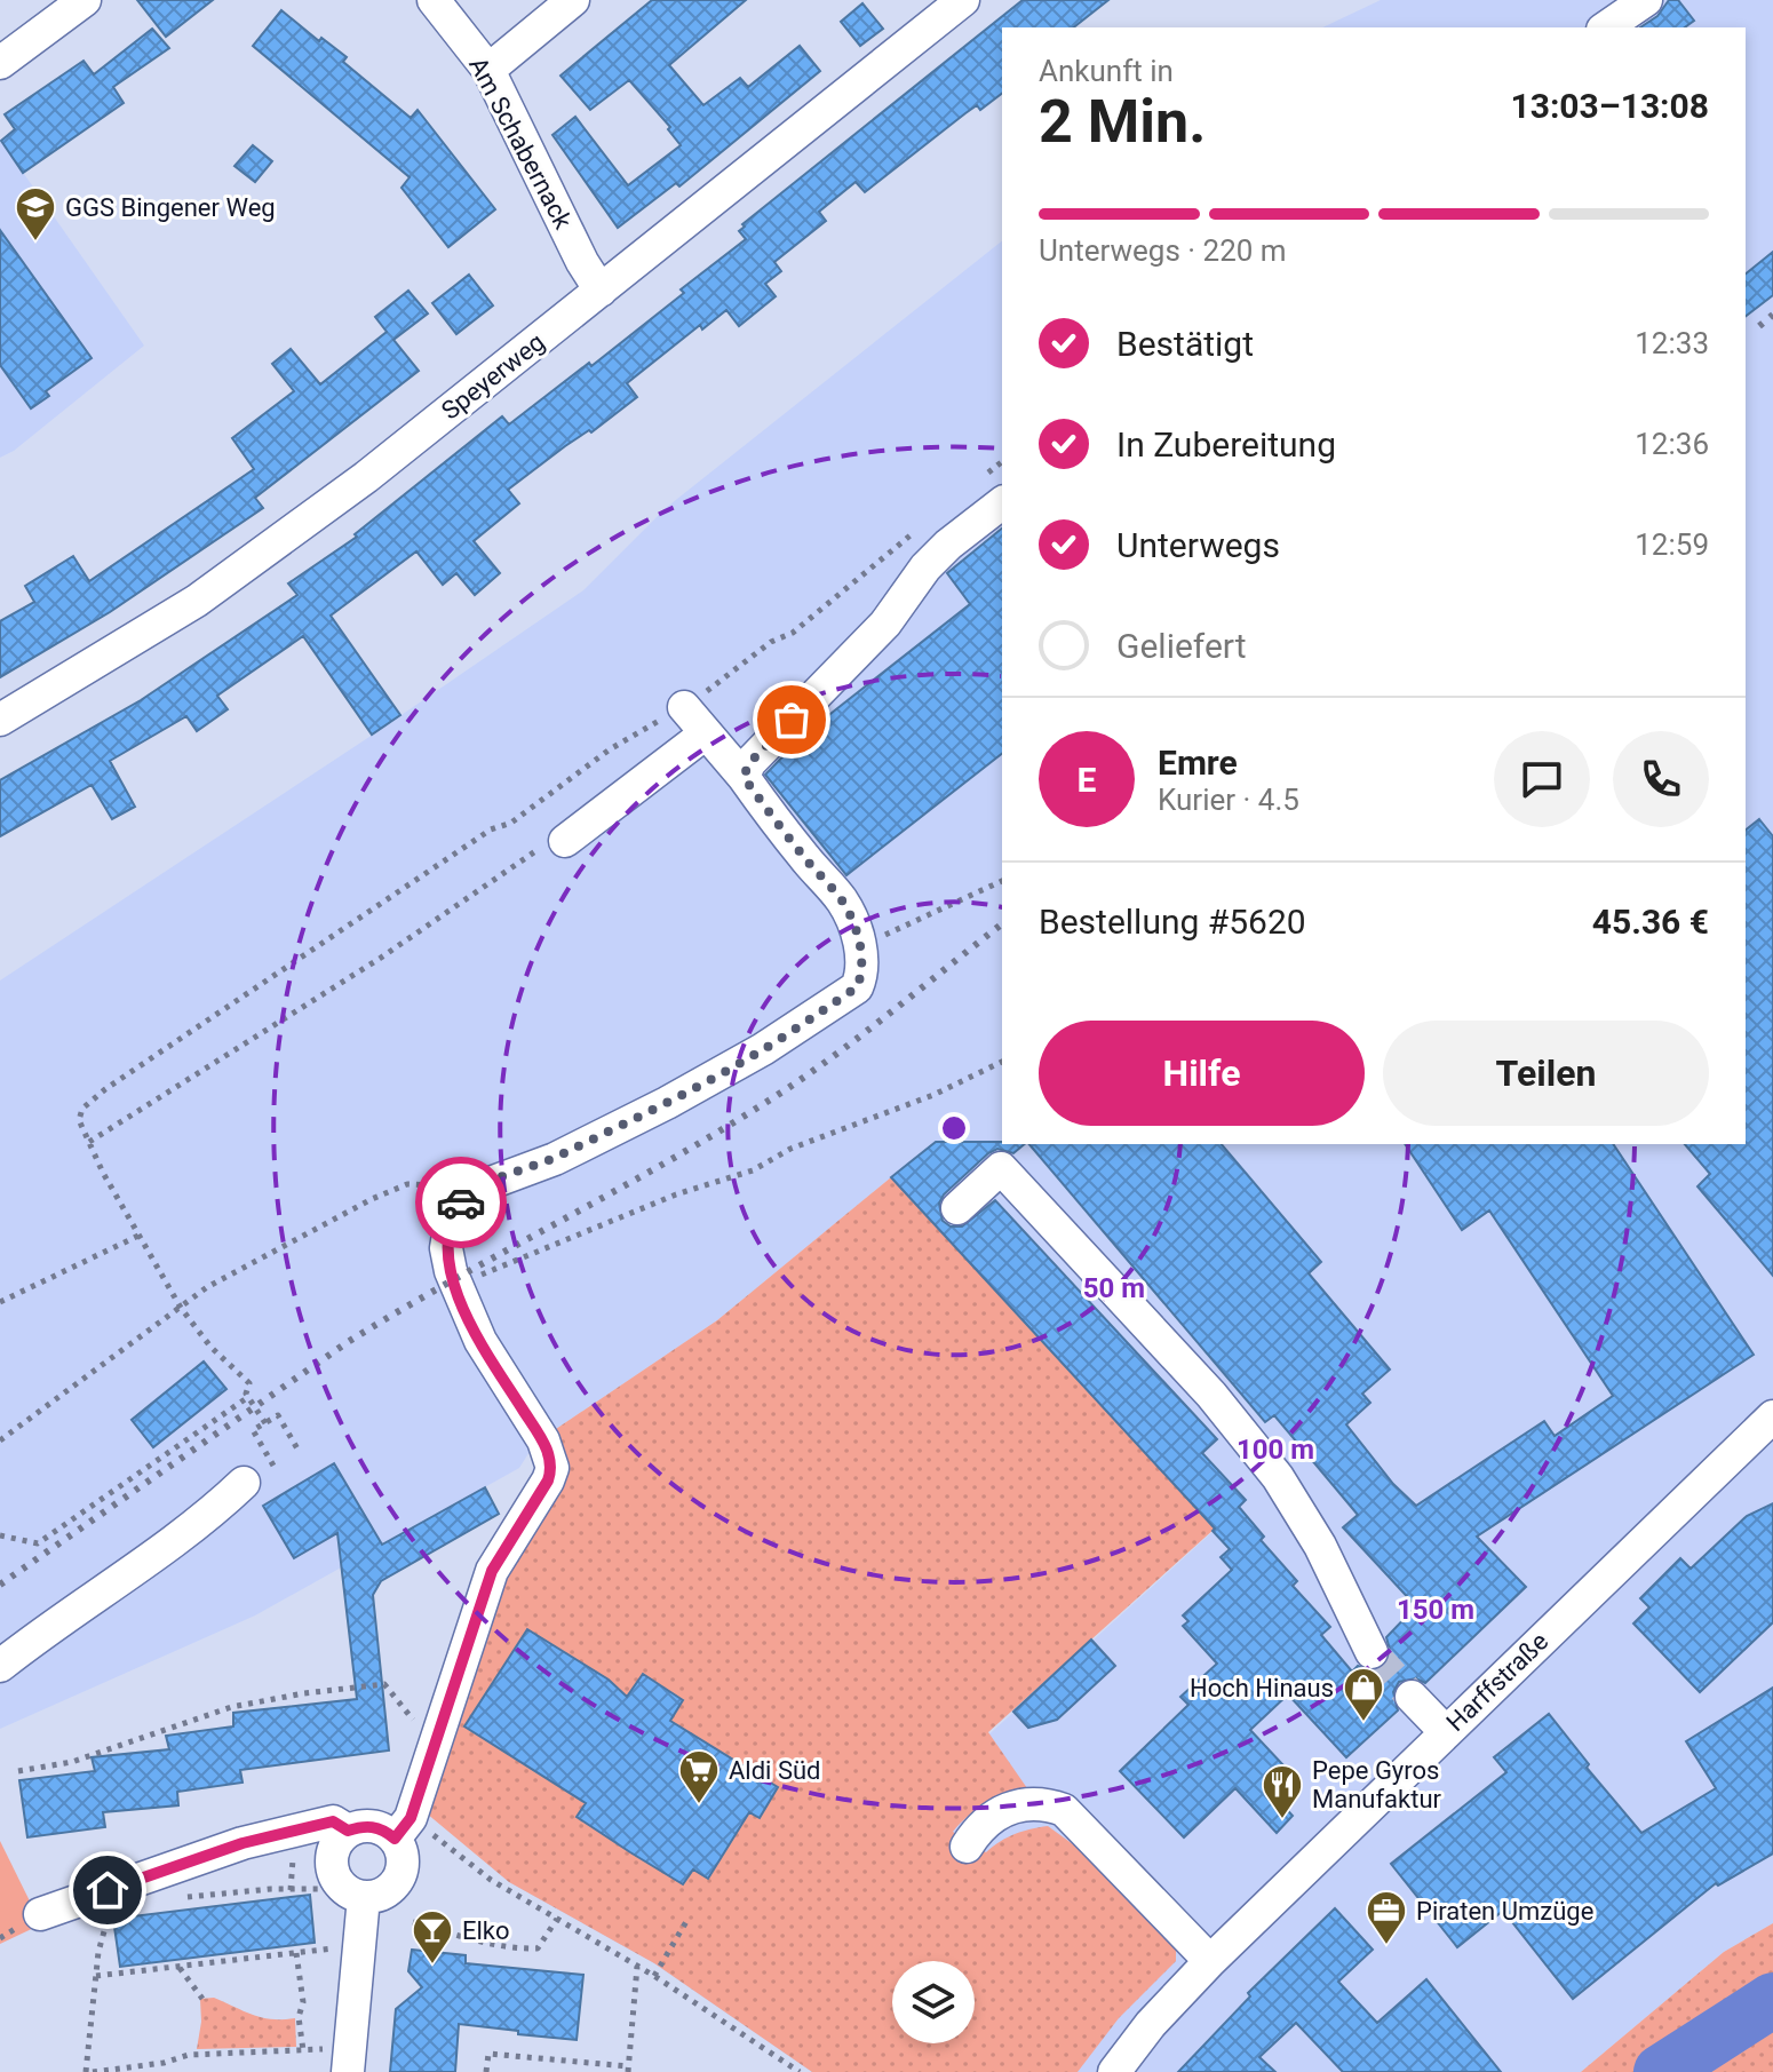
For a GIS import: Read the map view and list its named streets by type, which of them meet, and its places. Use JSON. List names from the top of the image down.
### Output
{
  "streets": {
    "street": ["Am Schabernack", "Speyerweg", "Harffstraße"]
  },
  "crossings": [
    ["Am Schabernack", "Speyerweg"]
  ],
  "places": {
    "school or university": ["GGS Bingener Weg"],
    "shop": ["Hoch Hinaus"],
    "supermarket": ["Aldi Süd"],
    "restaurant": ["Pepe Gyros Manufaktur"],
    "office": ["Piraten Umzüge"],
    "bar": ["Elko"]
  },
  "page": {
    "heading": ["2 Min.", "Ankunft in", "13:03–13:08"],
    "panel": [
      "Emre",
      "Kurier · 4.5",
      "Bestellung #5620",
      "45.36 €"
    ],
    "bar": "Unterwegs · 220 m",
    "list": [
      ["Bestätigt", "12:33"],
      ["In Zubereitung", "12:36"],
      ["Unterwegs", "12:59"],
      "Geliefert"
    ],
    "round": "E",
    "buttons": ["Hilfe", "Teilen"]
  },
  "rings": ["50 m", "100 m", "150 m"]
}
